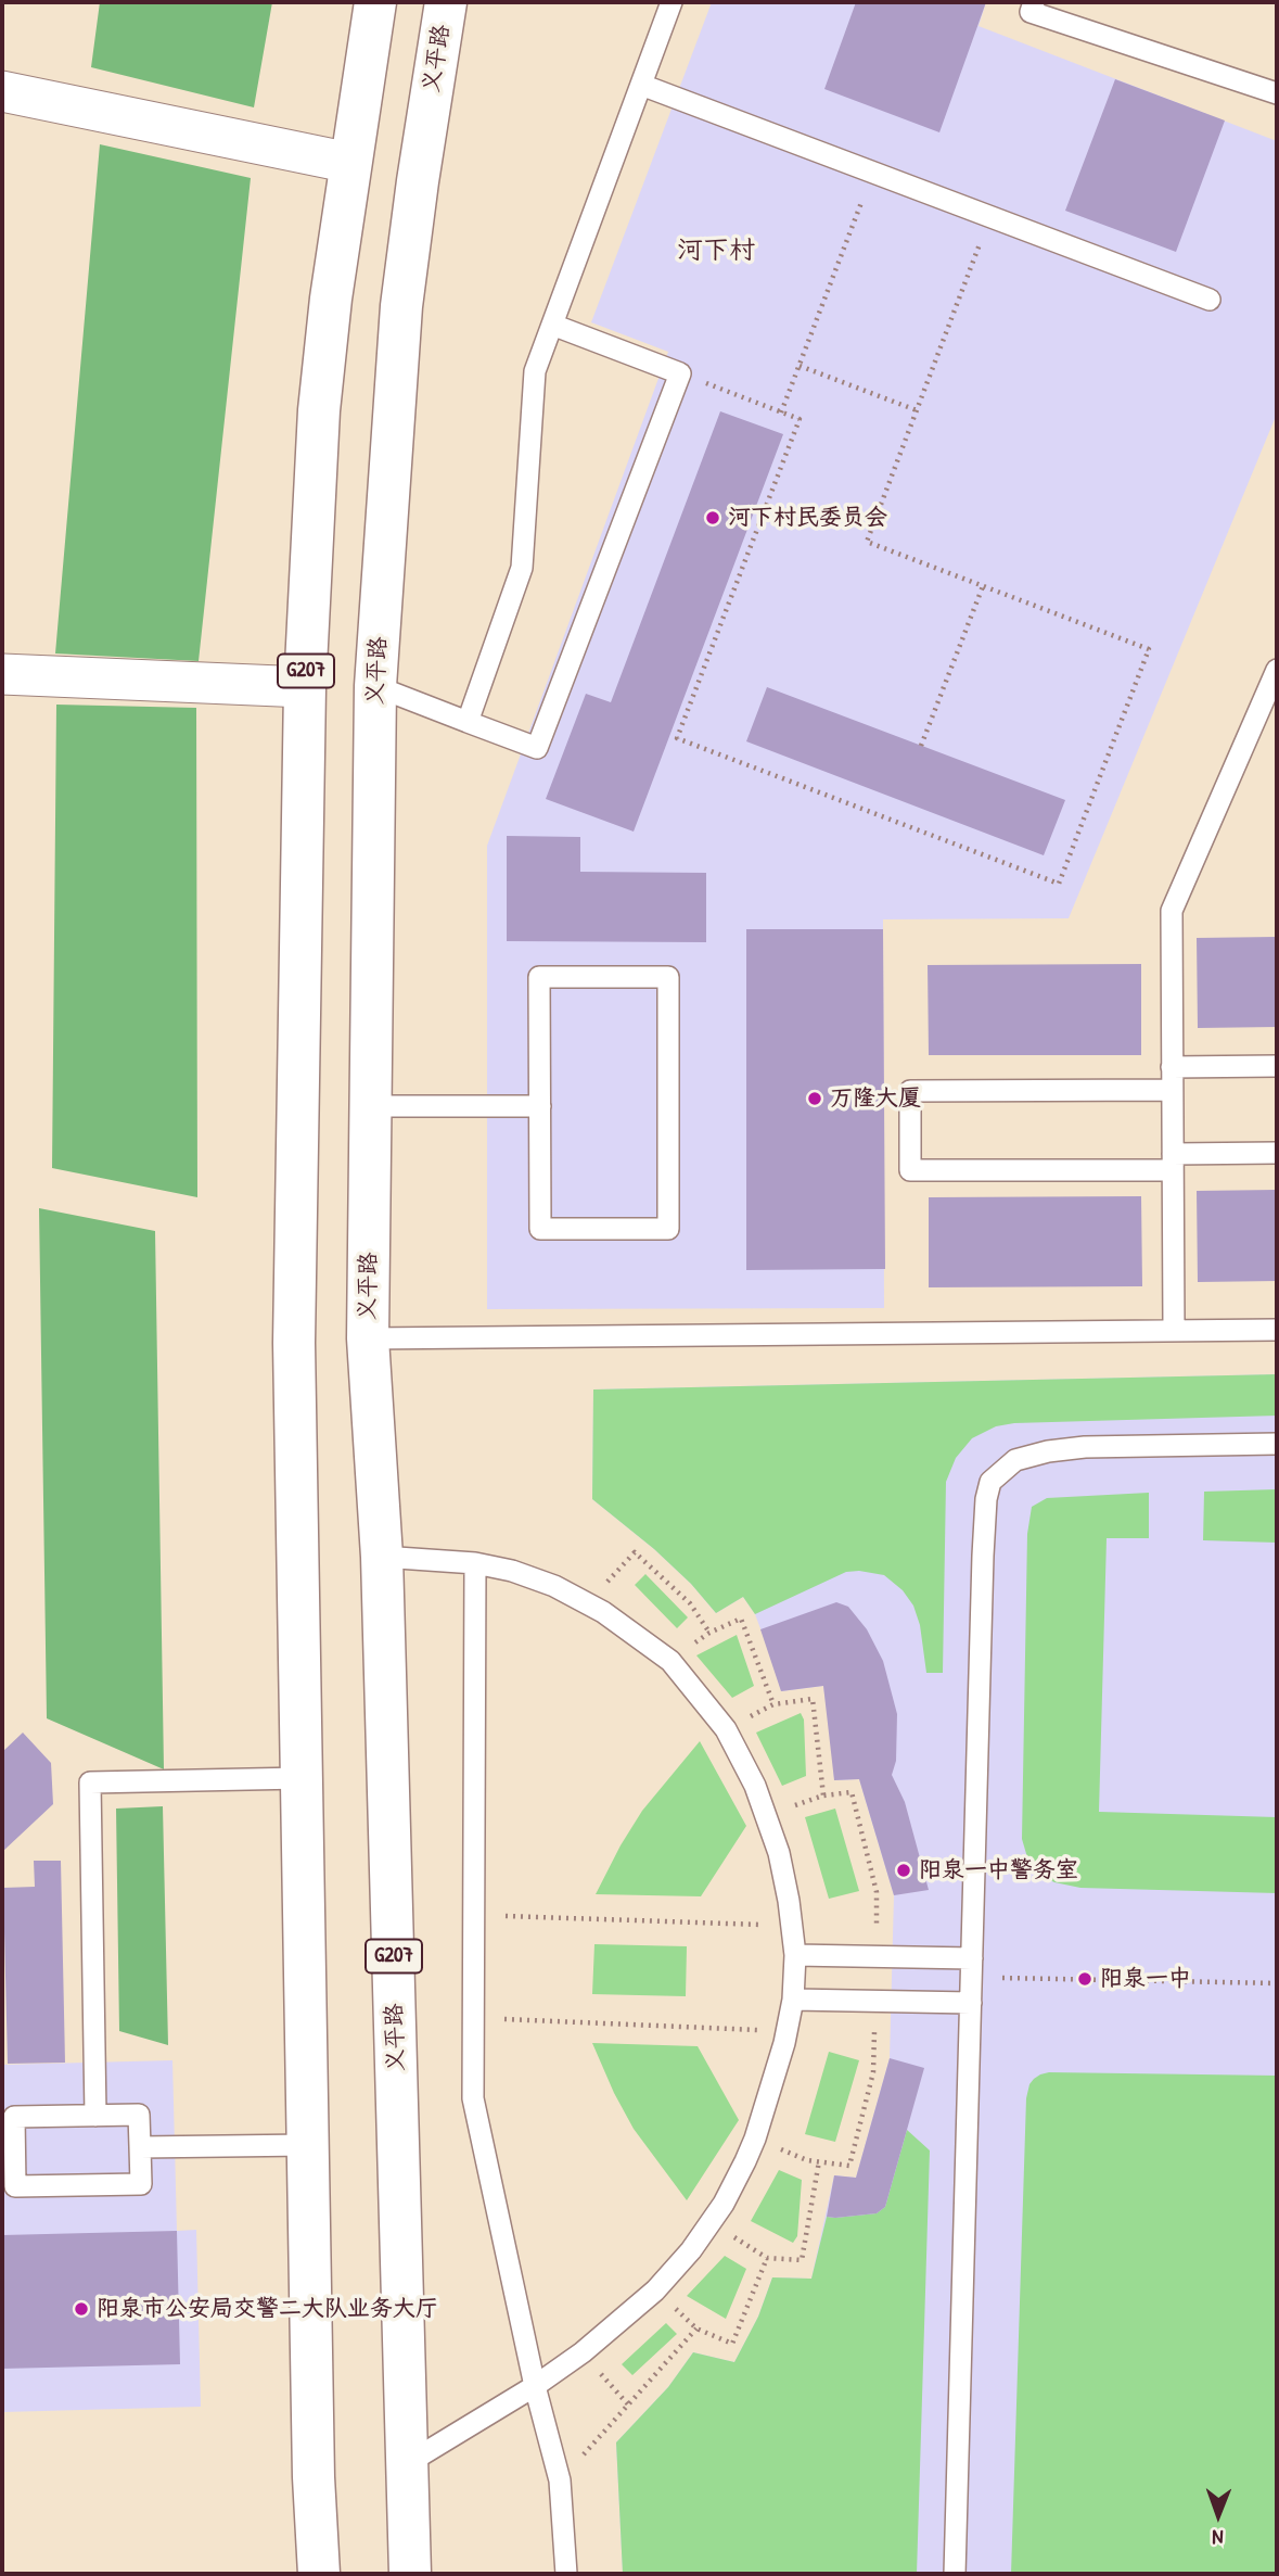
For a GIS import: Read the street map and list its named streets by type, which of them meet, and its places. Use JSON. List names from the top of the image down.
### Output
{
  "streets": {
    "highway": ["义平路", "G207"]
  },
  "districts": ["河下村"],
  "places": [
    "河下村民委员会",
    "万隆大厦",
    "阳泉一中警务室",
    "阳泉一中",
    "阳泉市公安局交警二大队业务大厅"
  ],
  "north": "bottom"
}
